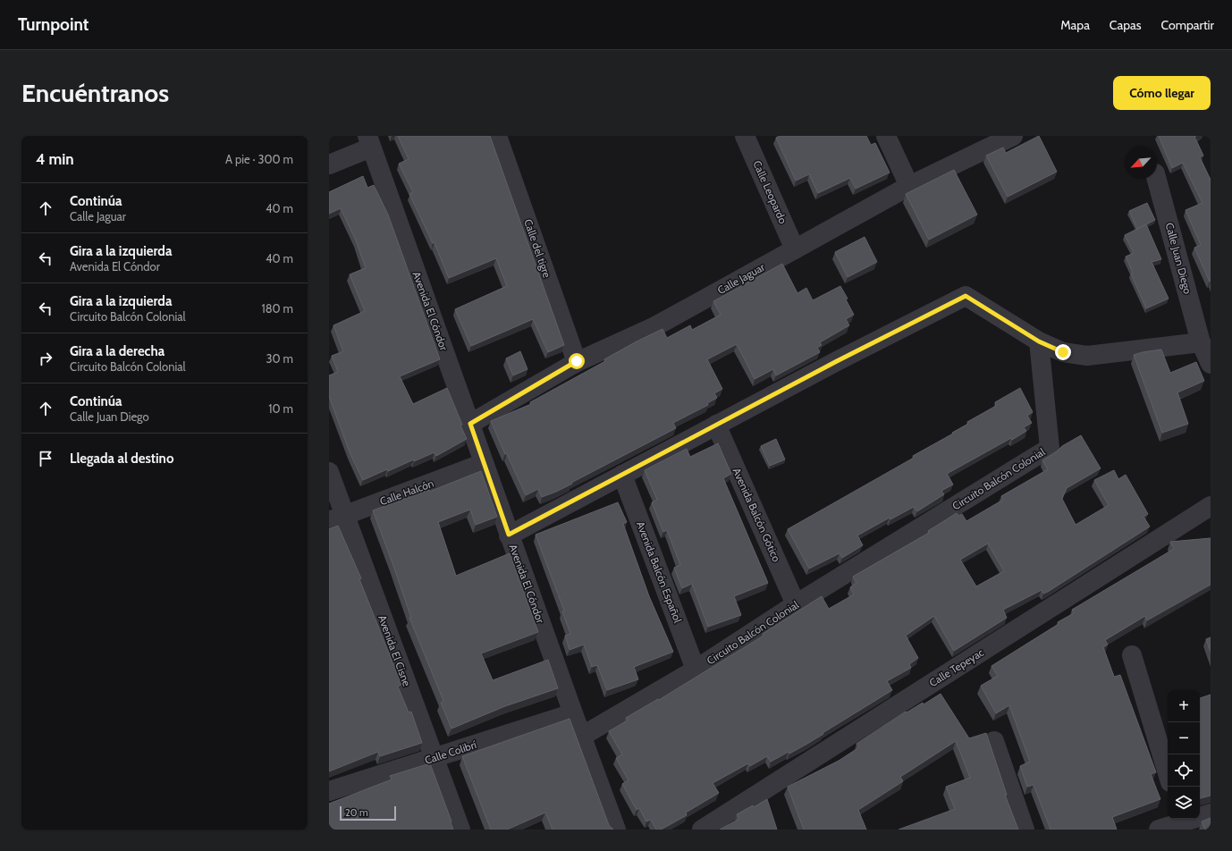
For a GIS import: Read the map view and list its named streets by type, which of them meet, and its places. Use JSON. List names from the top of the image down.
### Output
{
  "streets": {
    "street": [
      "Calle Leopardo",
      "Calle del tigre",
      "Calle Juan Diego",
      "Calle Jaguar",
      "Avenida El Cóndor",
      "Circuito Balcón Colonial",
      "Calle Halcón",
      "Avenida Balcón Gótico",
      "Avenida Balcón Español",
      "Avenida El Cisne",
      "Calle Tepeyac",
      "Calle Colibrí"
    ]
  },
  "crossings": [
    ["Calle Leopardo", "Calle Jaguar"],
    ["Calle del tigre", "Calle Jaguar"],
    ["Calle Jaguar", "Avenida El Cóndor"],
    ["Avenida El Cóndor", "Circuito Balcón Colonial"],
    ["Avenida El Cóndor", "Calle Halcón"],
    ["Avenida El Cóndor", "Calle Colibrí"],
    ["Circuito Balcón Colonial", "Avenida Balcón Gótico"],
    ["Circuito Balcón Colonial", "Avenida Balcón Español"],
    ["Calle Halcón", "Avenida El Cisne"],
    ["Avenida El Cisne", "Calle Colibrí"]
  ],
  "scale_bar": "20 m",
  "north": "bottom left",
  "page": {
    "header": "Turnpoint",
    "nav": ["Mapa", "Capas", "Compartir"],
    "buttons": "Cómo llegar",
    "title": "Encuéntranos",
    "heading": ["4 min", "A pie · 300 m"],
    "list": [
      ["Continúa", "Calle Jaguar", "40 m"],
      ["Gira a la izquierda", "Avenida El Cóndor", "40 m"],
      ["Gira a la izquierda", "Circuito Balcón Colonial", "180 m"],
      ["Gira a la derecha", "Circuito Balcón Colonial", "30 m"],
      ["Continúa", "Calle Juan Diego", "10 m"],
      "Llegada al destino"
    ],
    "map_buttons": ["+", "−"],
    "scale": "20 m"
  }
}
